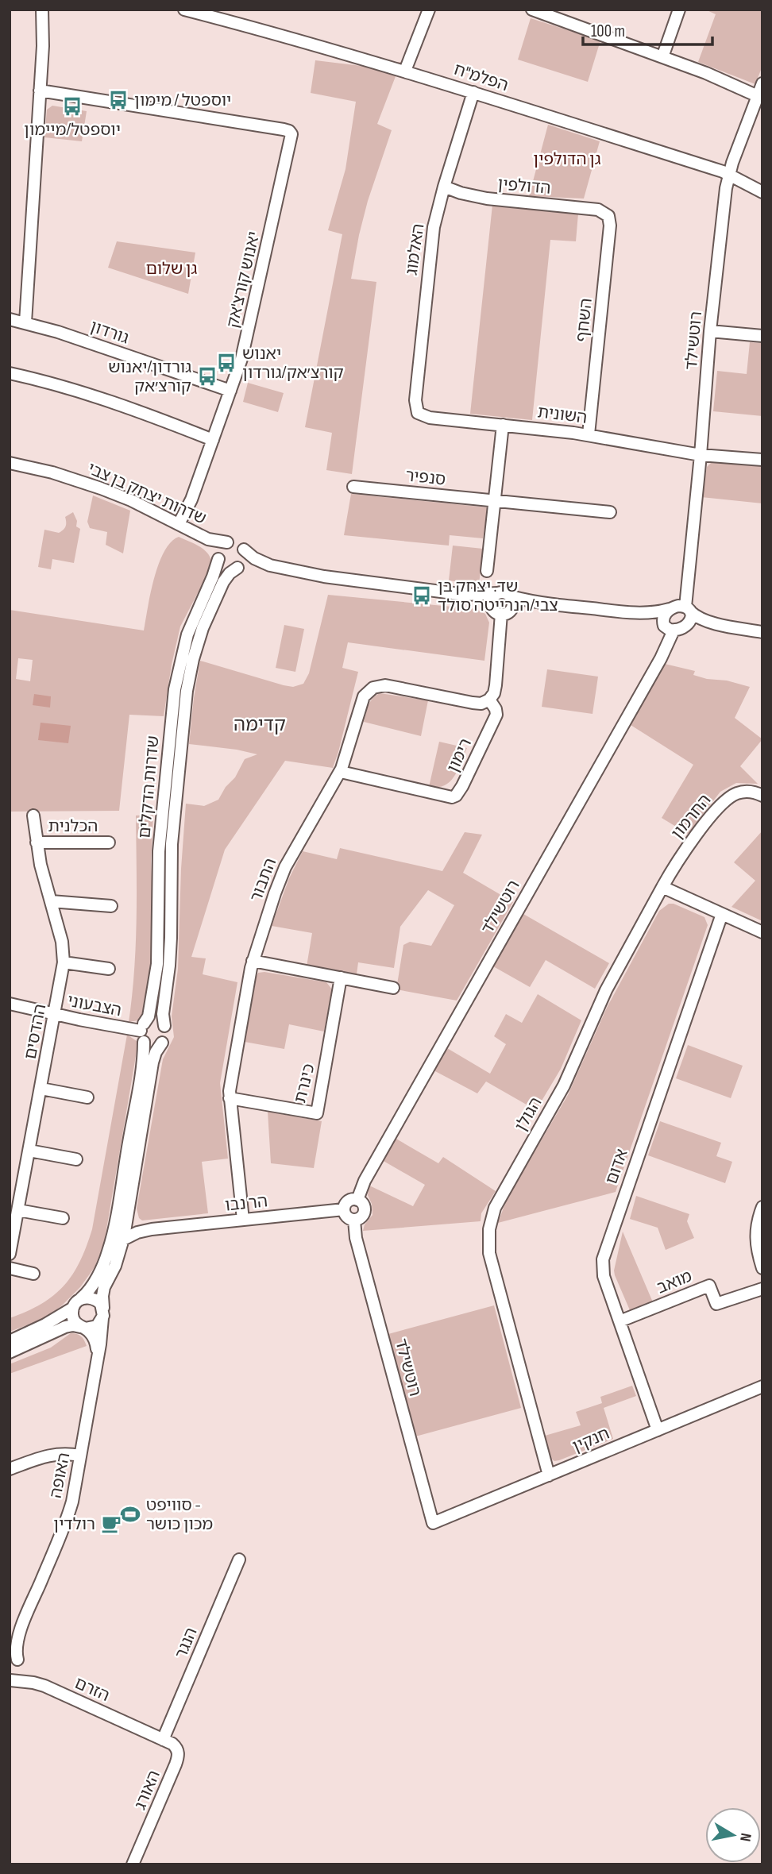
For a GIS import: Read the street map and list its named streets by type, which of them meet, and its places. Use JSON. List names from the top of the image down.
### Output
{
  "streets": {
    "street": [
      "הפלמ\"ח",
      "הדולפין",
      "האלמוג",
      "יאנוש קורצ'אק",
      "השחף",
      "גורדון",
      "רוטשילד",
      "השונית",
      "סנפיר",
      "שדרות יצחק בן צבי",
      "רימון",
      "שדרות הדקלים",
      "החרמון",
      "הכלנית",
      "התבור",
      "הצבעוני",
      "ההדסים",
      "כינרת",
      "הגולן",
      "אדום",
      "הר נבו",
      "מואב",
      "חנקין",
      "האופה",
      "הנגר",
      "הזרם",
      "האורג"
    ]
  },
  "crossings": [
    ["הפלמ\"ח", "האלמוג"],
    ["הפלמ\"ח", "רוטשילד"],
    ["הדולפין", "האלמוג"],
    ["הדולפין", "השחף"],
    ["האלמוג", "השונית"],
    ["יאנוש קורצ'אק", "גורדון"],
    ["יאנוש קורצ'אק", "שדרות יצחק בן צבי"],
    ["השחף", "השונית"],
    ["רוטשילד", "השונית"],
    ["רוטשילד", "הר נבו"],
    ["רוטשילד", "חנקין"],
    ["שדרות יצחק בן צבי", "שדרות הדקלים"],
    ["רימון", "התבור"],
    ["שדרות הדקלים", "הצבעוני"],
    ["שדרות הדקלים", "הר נבו"],
    ["שדרות הדקלים", "האופה"],
    ["החרמון", "הגולן"],
    ["הכלנית", "ההדסים"],
    ["התבור", "כינרת"],
    ["התבור", "הר נבו"],
    ["הצבעוני", "ההדסים"],
    ["הגולן", "חנקין"],
    ["אדום", "מואב"],
    ["אדום", "חנקין"],
    ["האופה", "הזרם"],
    ["הנגר", "הזרם"],
    ["הנגר", "האורג"],
    ["הזרם", "האורג"]
  ],
  "districts": ["קדימה"],
  "parks": ["גן הדולפין", "גן שלום"],
  "places": {
    "bus stop": [
      "יוספטל / מימון",
      "יוספטל/מיימון",
      "יאנוש קורצ׳אק/גורדון",
      "גורדון/יאנוש קורצ׳אק",
      "שד. יצחק בן צבי/הנרייטה סולד"
    ],
    "sports": ["סוויפט - מכון כושר"],
    "cafe": ["רולדין"]
  },
  "scale_bar": "100 m",
  "north": "right"
}
